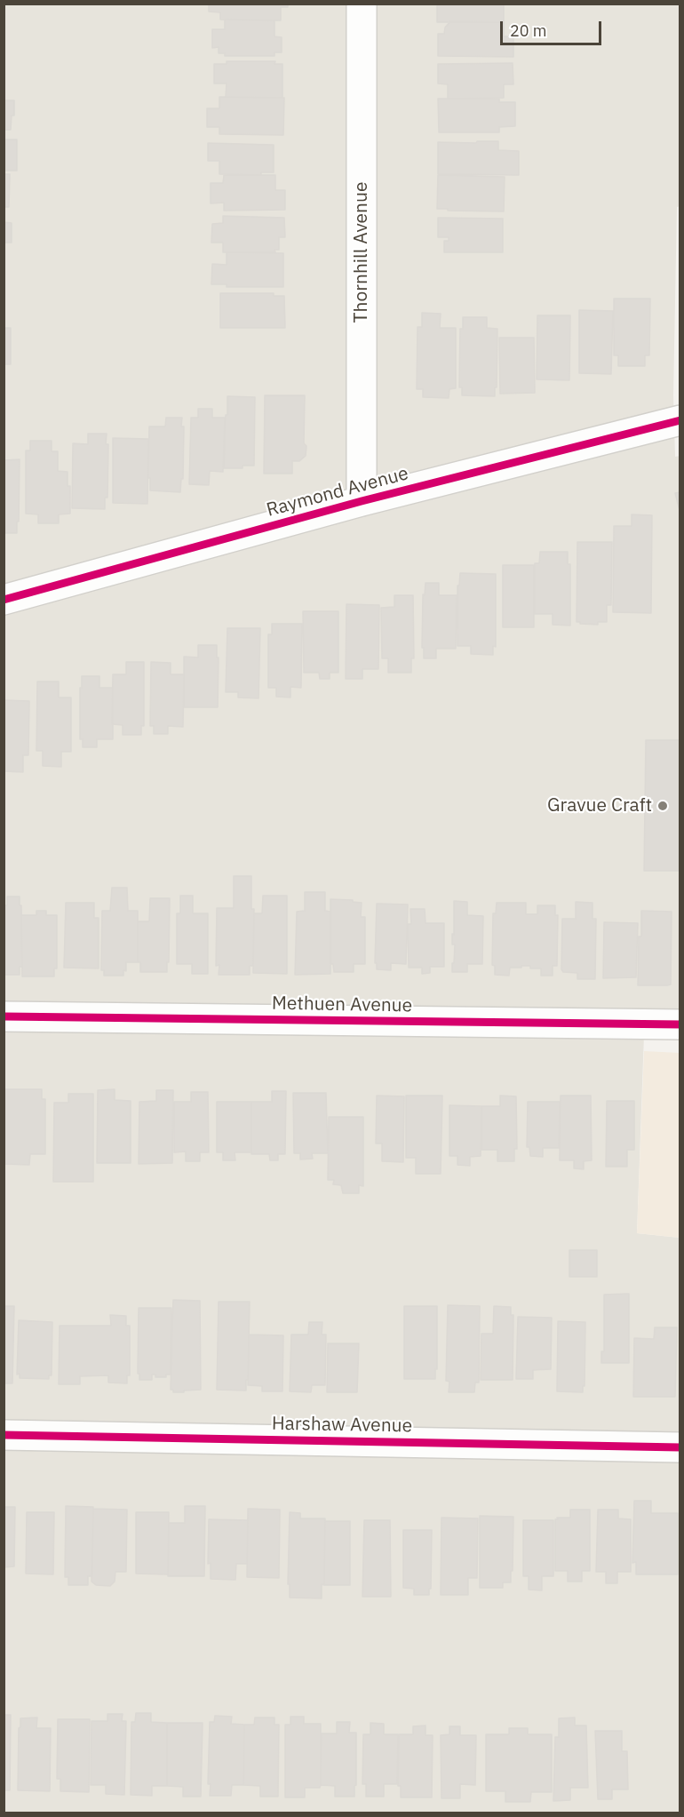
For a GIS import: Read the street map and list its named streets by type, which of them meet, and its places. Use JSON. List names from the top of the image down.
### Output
{
  "streets": {
    "street": [
      "Thornhill Avenue",
      "Raymond Avenue",
      "Methuen Avenue",
      "Harshaw Avenue"
    ]
  },
  "crossings": [
    ["Thornhill Avenue", "Raymond Avenue"]
  ],
  "places": ["Gravue Craft"],
  "scale_bar": "20 m"
}
